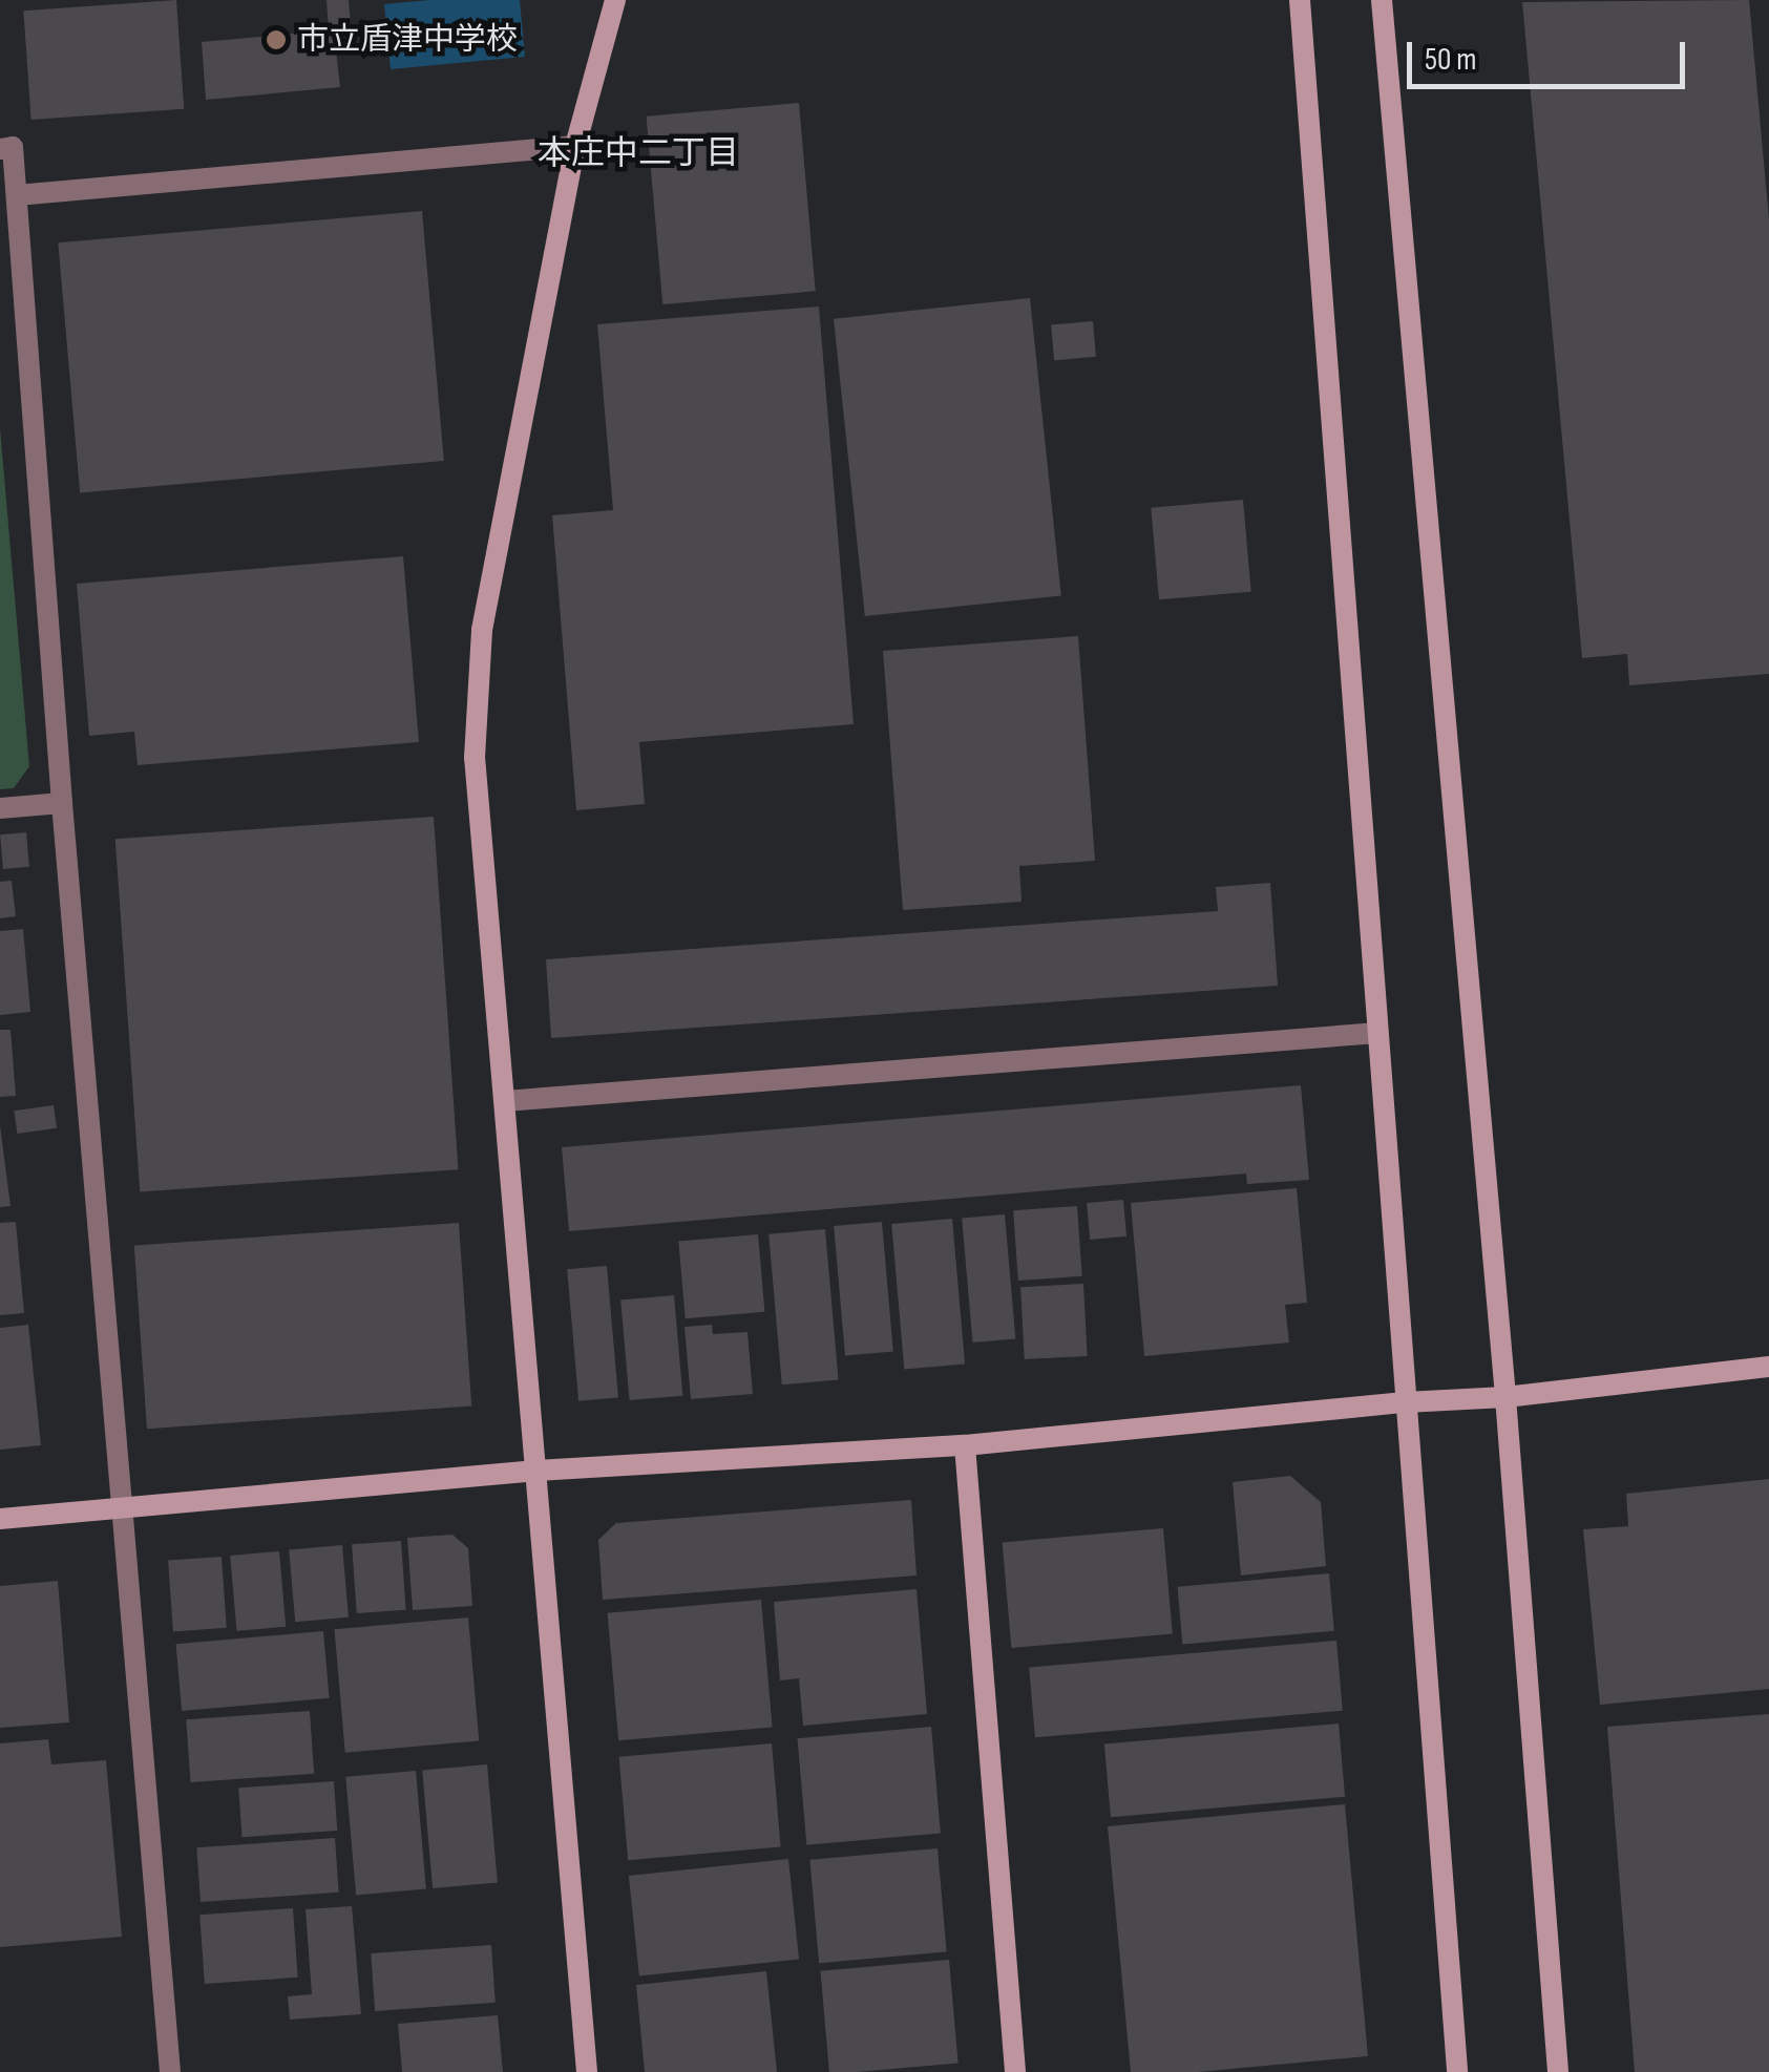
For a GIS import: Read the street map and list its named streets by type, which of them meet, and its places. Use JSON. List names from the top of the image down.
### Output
{
  "districts": ["本庄中二丁目"],
  "places": ["市立盾津中学校"],
  "scale_bar": "50 m"
}
